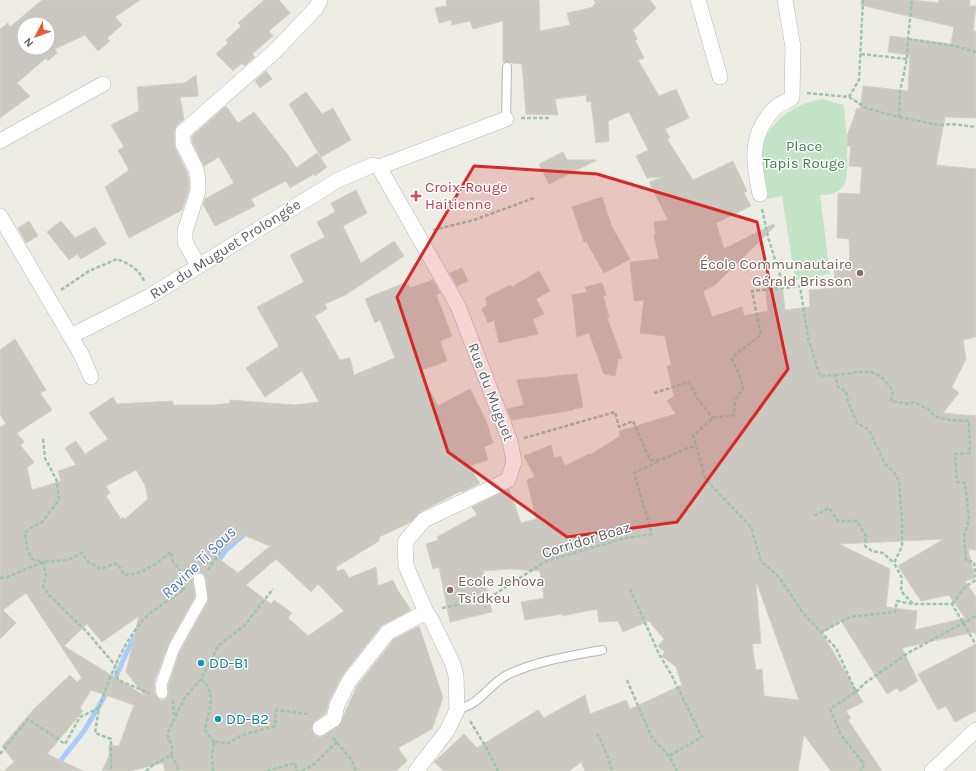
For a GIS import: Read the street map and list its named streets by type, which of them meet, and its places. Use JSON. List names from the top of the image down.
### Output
{
  "streets": {
    "street": ["Rue du Muguet Prolongée", "Rue du Muguet"],
    "path": ["Corridor Boaz"]
  },
  "crossings": [
    ["Rue du Muguet Prolongée", "Rue du Muguet"],
    ["Rue du Muguet", "Corridor Boaz"]
  ],
  "water": ["Ravine Ti Sous"],
  "parks": ["Place Tapis Rouge"],
  "places": {
    "health": ["Croix-Rouge Haitienne"],
    "other": [
      "École Communautaire Gérald Brisson",
      "Ecole Jehova Tsidkeu",
      "DD-B1",
      "DD-B2"
    ]
  },
  "north": "bottom left"
}
